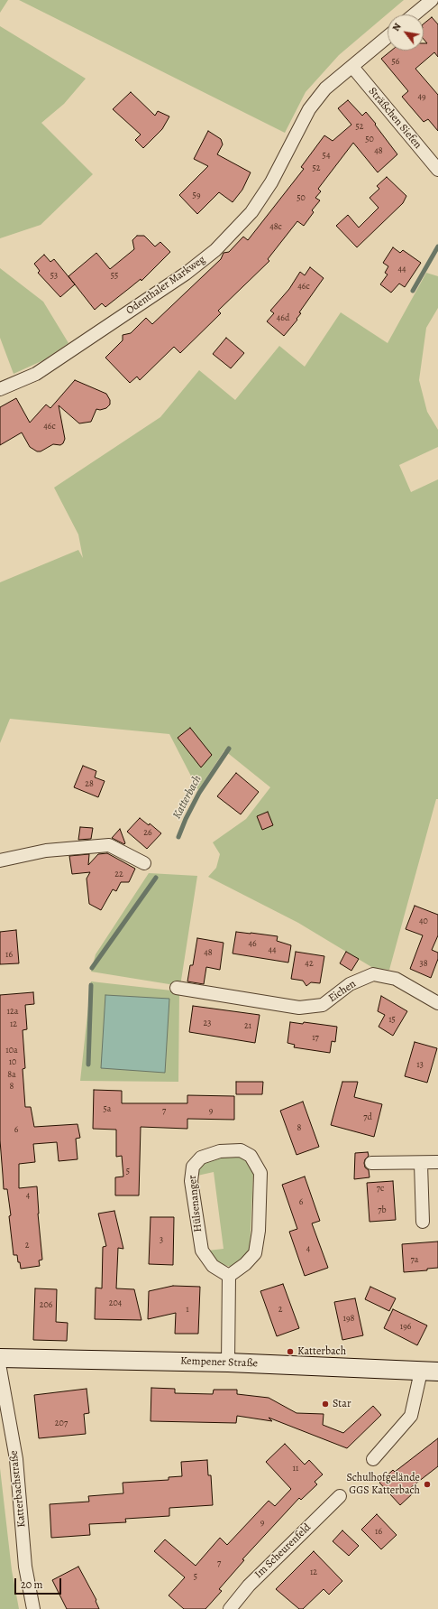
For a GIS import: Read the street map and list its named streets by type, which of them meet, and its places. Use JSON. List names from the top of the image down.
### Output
{
  "streets": {
    "main road": ["Kempener Straße"],
    "street": [
      "Sträßchen Siefen",
      "Odenthaler Markweg",
      "Eichen",
      "Hülsenanger",
      "Katterbachstraße",
      "Im Scheurenfeld"
    ]
  },
  "crossings": [
    ["Sträßchen Siefen", "Odenthaler Markweg"]
  ],
  "water": ["Katterbach"],
  "places": ["Katterbach", "Star", "Schulhofgelände GGS Katterbach"],
  "house_numbers": [
    "56",
    "49",
    "52",
    "50",
    "48",
    "54",
    "52",
    "59",
    "50",
    "48c",
    "44",
    "53",
    "55",
    "46c",
    "46d",
    "46c",
    "28",
    "26",
    "22",
    "40",
    "46",
    "44",
    "48",
    "16",
    "42",
    "38",
    "12a",
    "15",
    "23",
    "12",
    "21",
    "17",
    "10a",
    "10",
    "13",
    "8a",
    "8",
    "5a",
    "7",
    "9",
    "7d",
    "8",
    "6",
    "5",
    "7c",
    "4",
    "6",
    "7b",
    "3",
    "2",
    "4",
    "7a",
    "204",
    "206",
    "1",
    "2",
    "198",
    "196",
    "207",
    "11",
    "9",
    "16",
    "7",
    "12",
    "5"
  ],
  "scale_bar": "20 m",
  "north": "top left"
}
